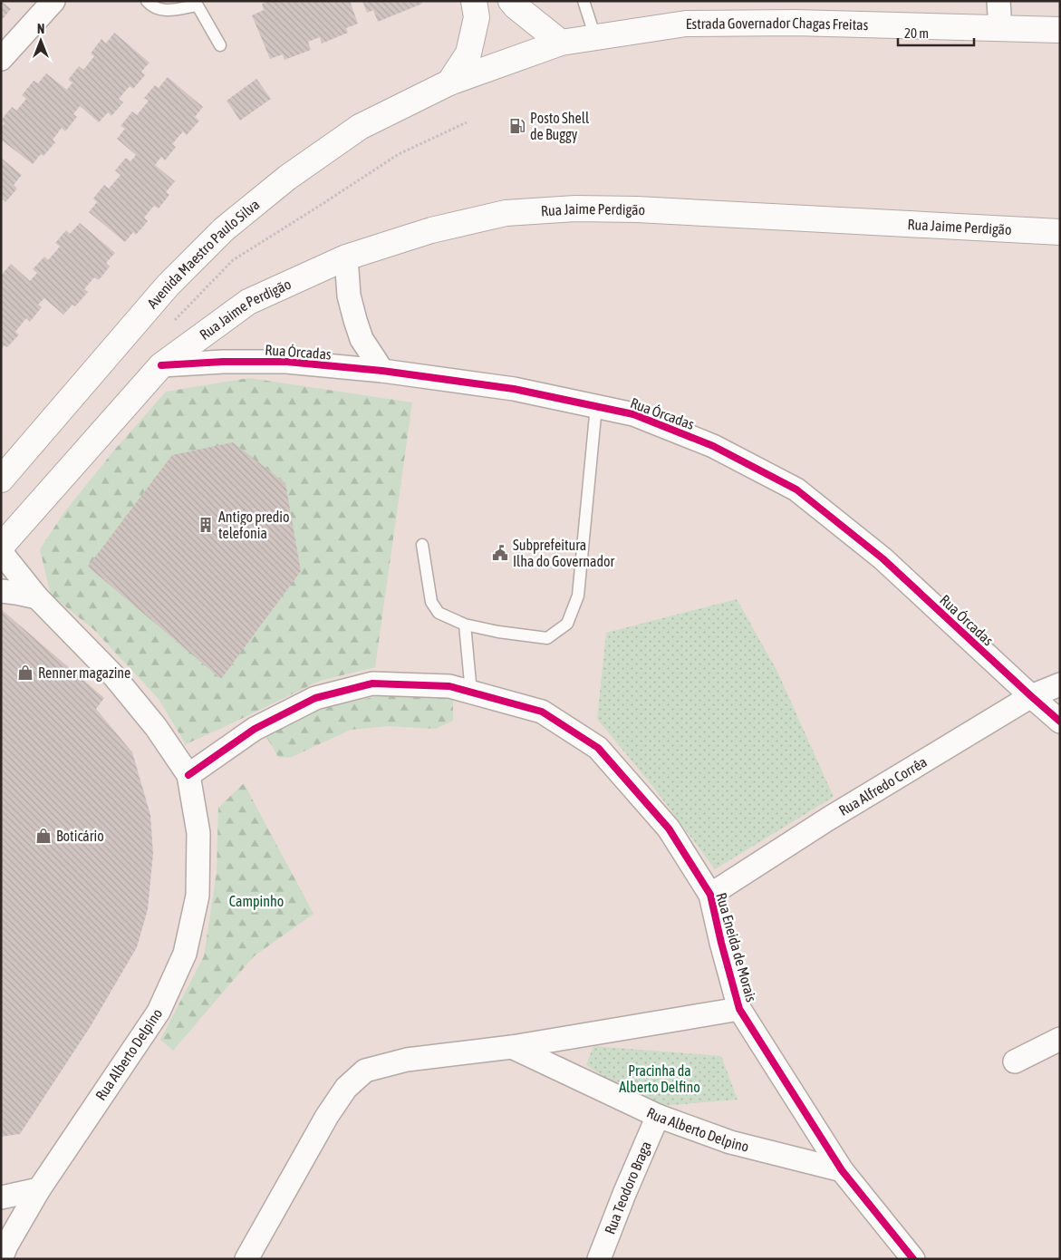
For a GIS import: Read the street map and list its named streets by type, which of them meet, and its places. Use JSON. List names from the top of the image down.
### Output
{
  "streets": {
    "main road": ["Estrada Governador Chagas Freitas", "Rua Jaime Perdigão", "Avenida Maestro Paulo Silva"],
    "street": [
      "Rua Órcadas",
      "Rua Alfredo Corrêa",
      "Rua Eneida de Morais",
      "Rua Alberto Delpino",
      "Rua Teodoro Braga"
    ]
  },
  "crossings": [
    ["Estrada Governador Chagas Freitas", "Avenida Maestro Paulo Silva"],
    ["Rua Jaime Perdigão", "Rua Órcadas"],
    ["Rua Órcadas", "Rua Alfredo Corrêa"],
    ["Rua Alfredo Corrêa", "Rua Eneida de Morais"],
    ["Rua Eneida de Morais", "Rua Alberto Delpino"],
    ["Rua Alberto Delpino", "Rua Teodoro Braga"]
  ],
  "parks": ["Campinho", "Pracinha da Alberto Delfino"],
  "places": {
    "fuel station": ["Posto Shell de Buggy"],
    "building": ["Antigo predio telefonia"],
    "public building": ["Subprefeitura Ilha do Governador"],
    "shop": ["Renner magazine", "Boticário"]
  },
  "scale_bar": "20 m",
  "north": "top"
}
